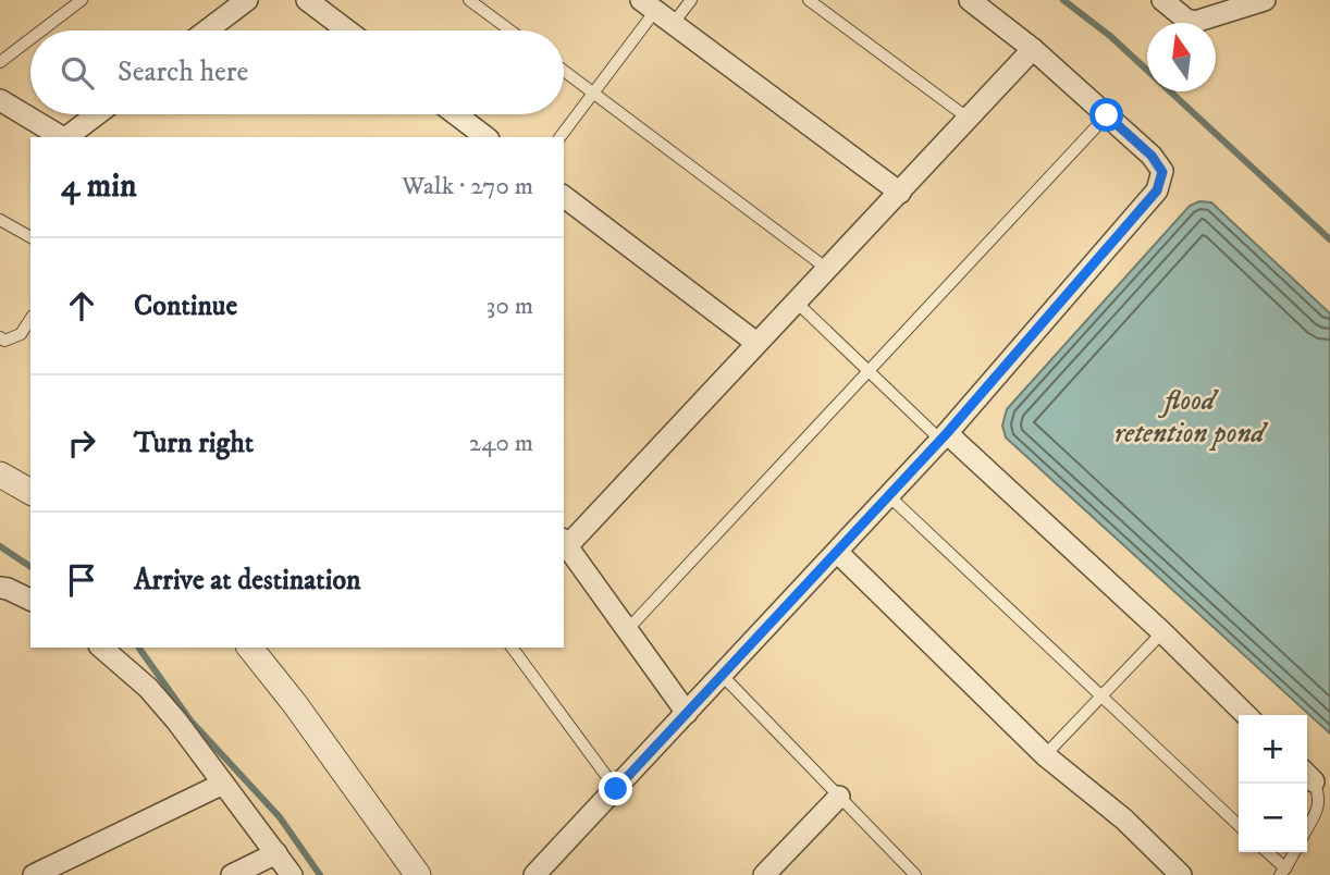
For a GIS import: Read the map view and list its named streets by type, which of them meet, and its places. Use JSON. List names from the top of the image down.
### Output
{
  "water": ["flood retention pond"],
  "north": "top",
  "page": {
    "search": "Search here",
    "heading": ["4 min", "Walk · 270 m"],
    "list": [
      ["Continue", "30 m"],
      ["Turn right", "240 m"],
      "Arrive at destination"
    ],
    "map_buttons": ["+", "−"]
  }
}
